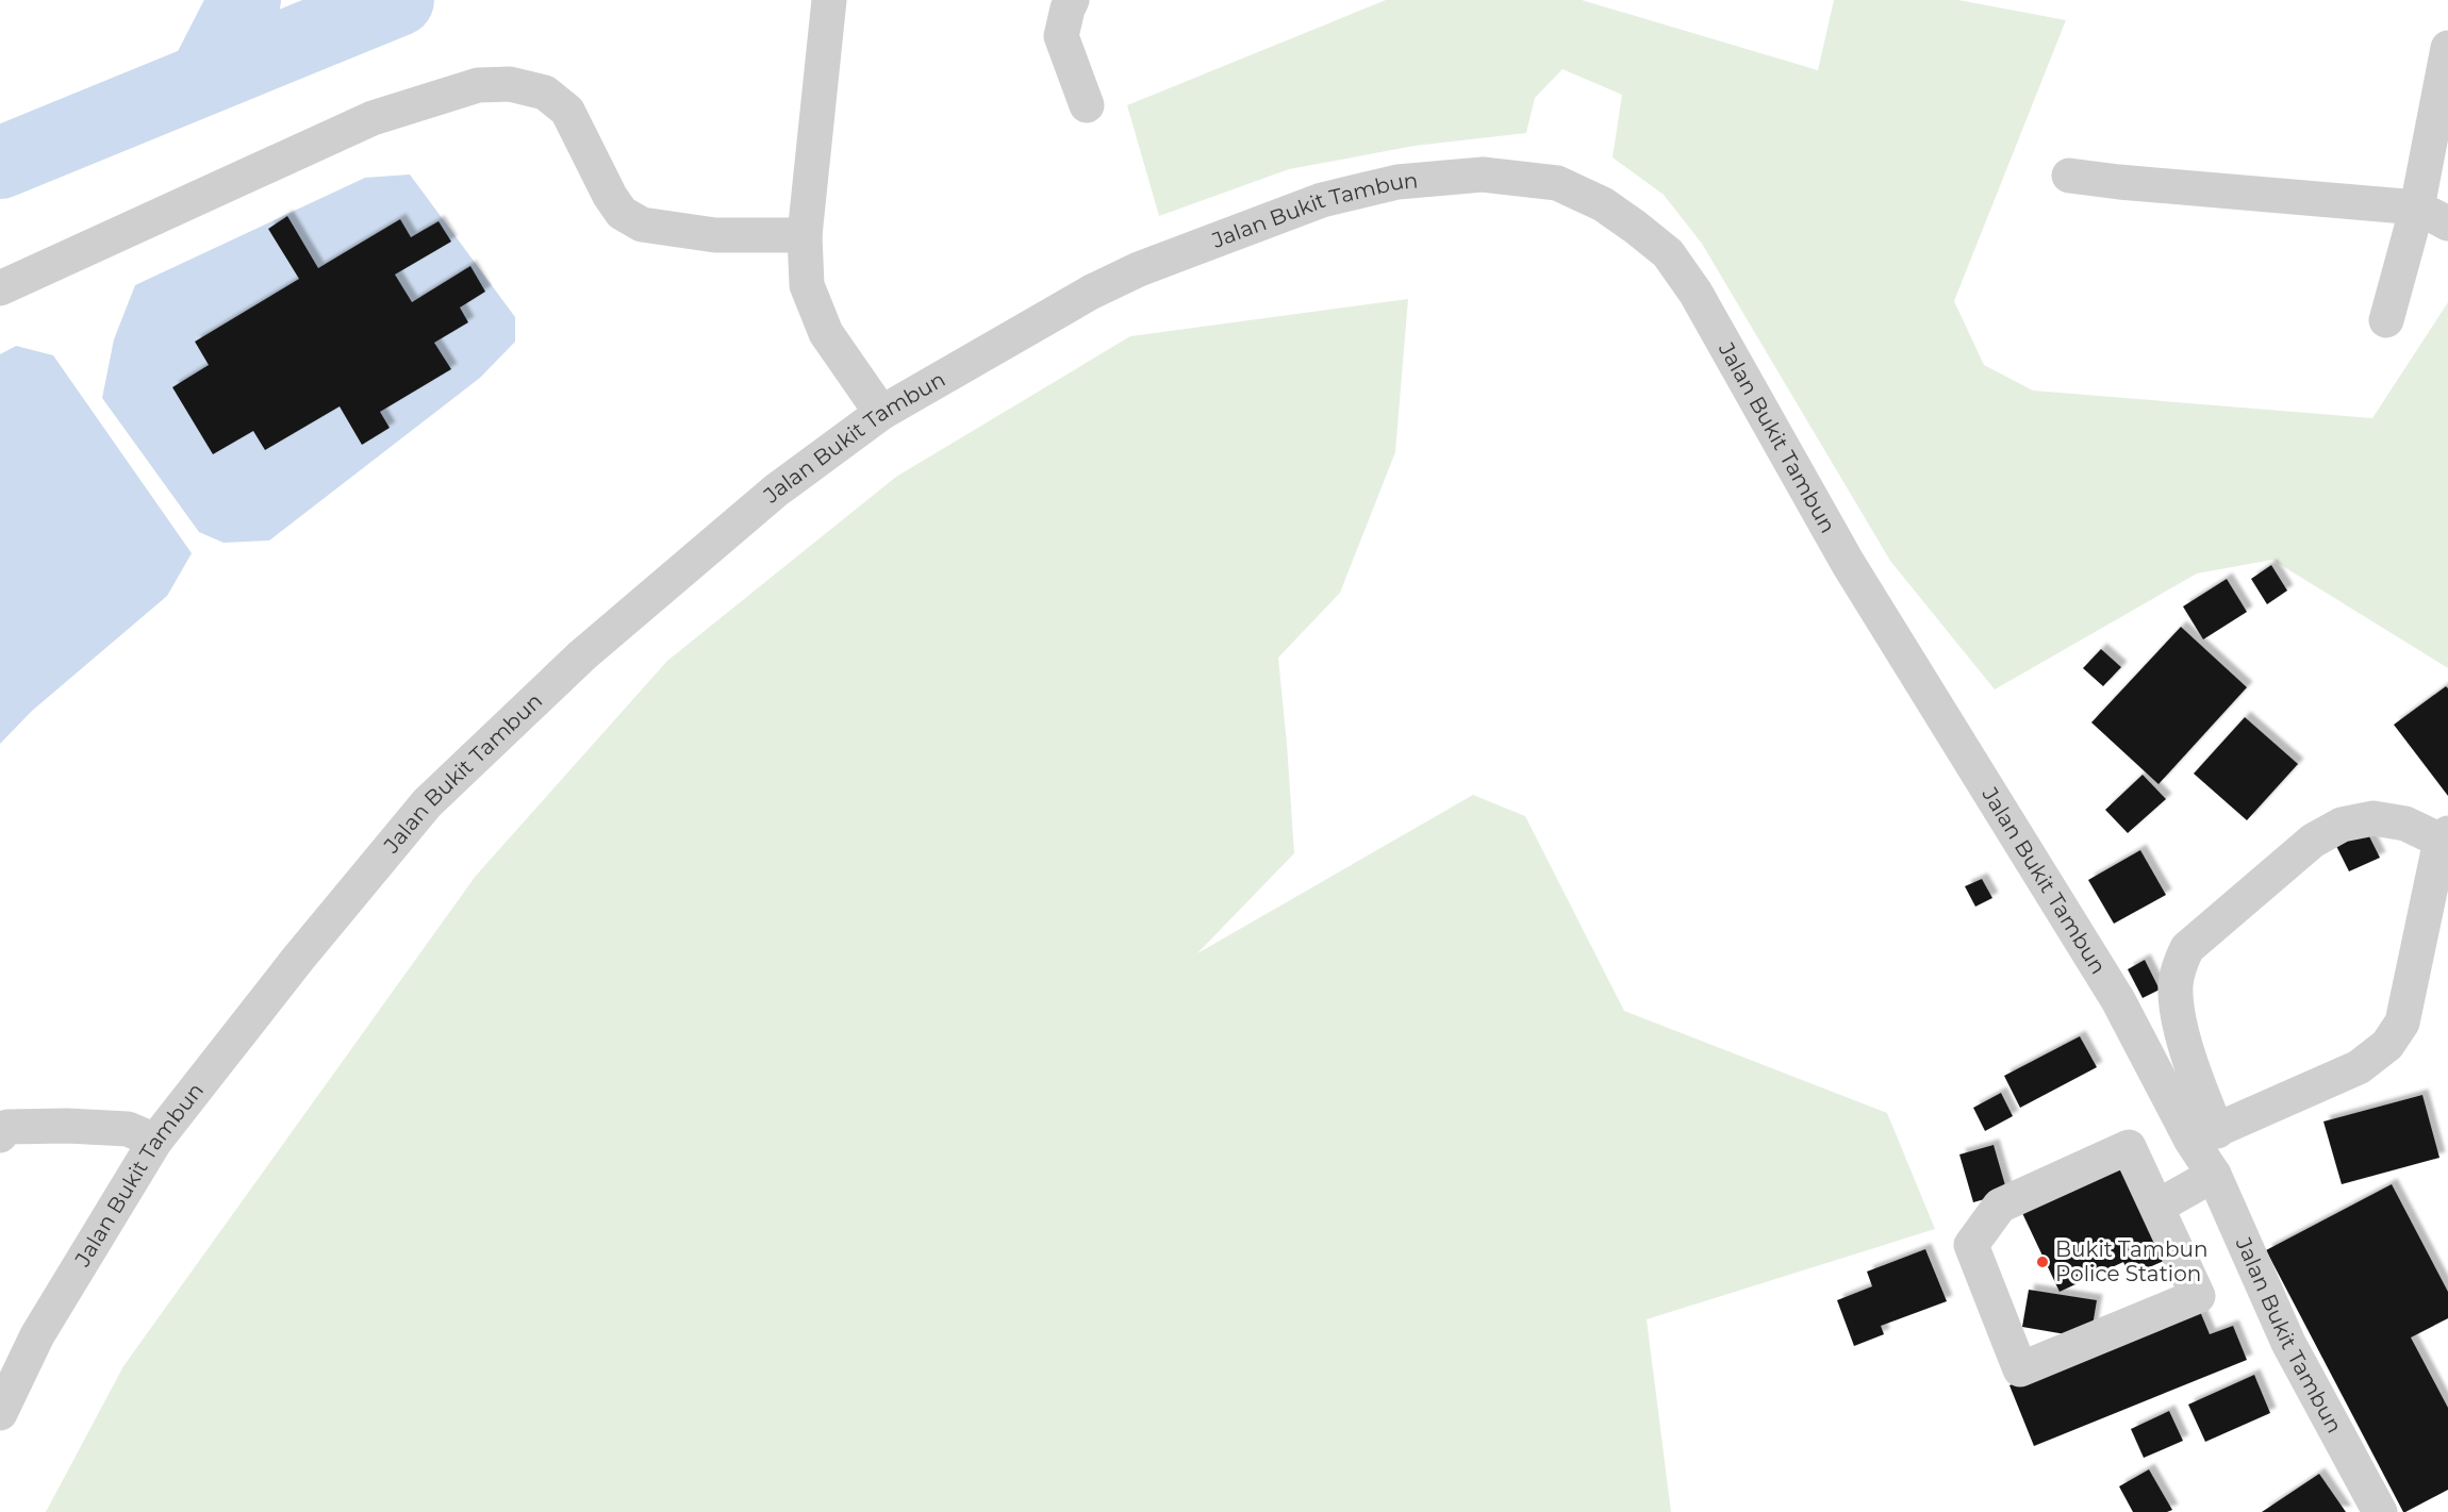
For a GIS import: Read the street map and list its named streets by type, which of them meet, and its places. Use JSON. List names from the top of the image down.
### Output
{
  "streets": {
    "street": ["Jalan Bukit Tambun"]
  },
  "places": ["Bukit Tambun Police Station"]
}
